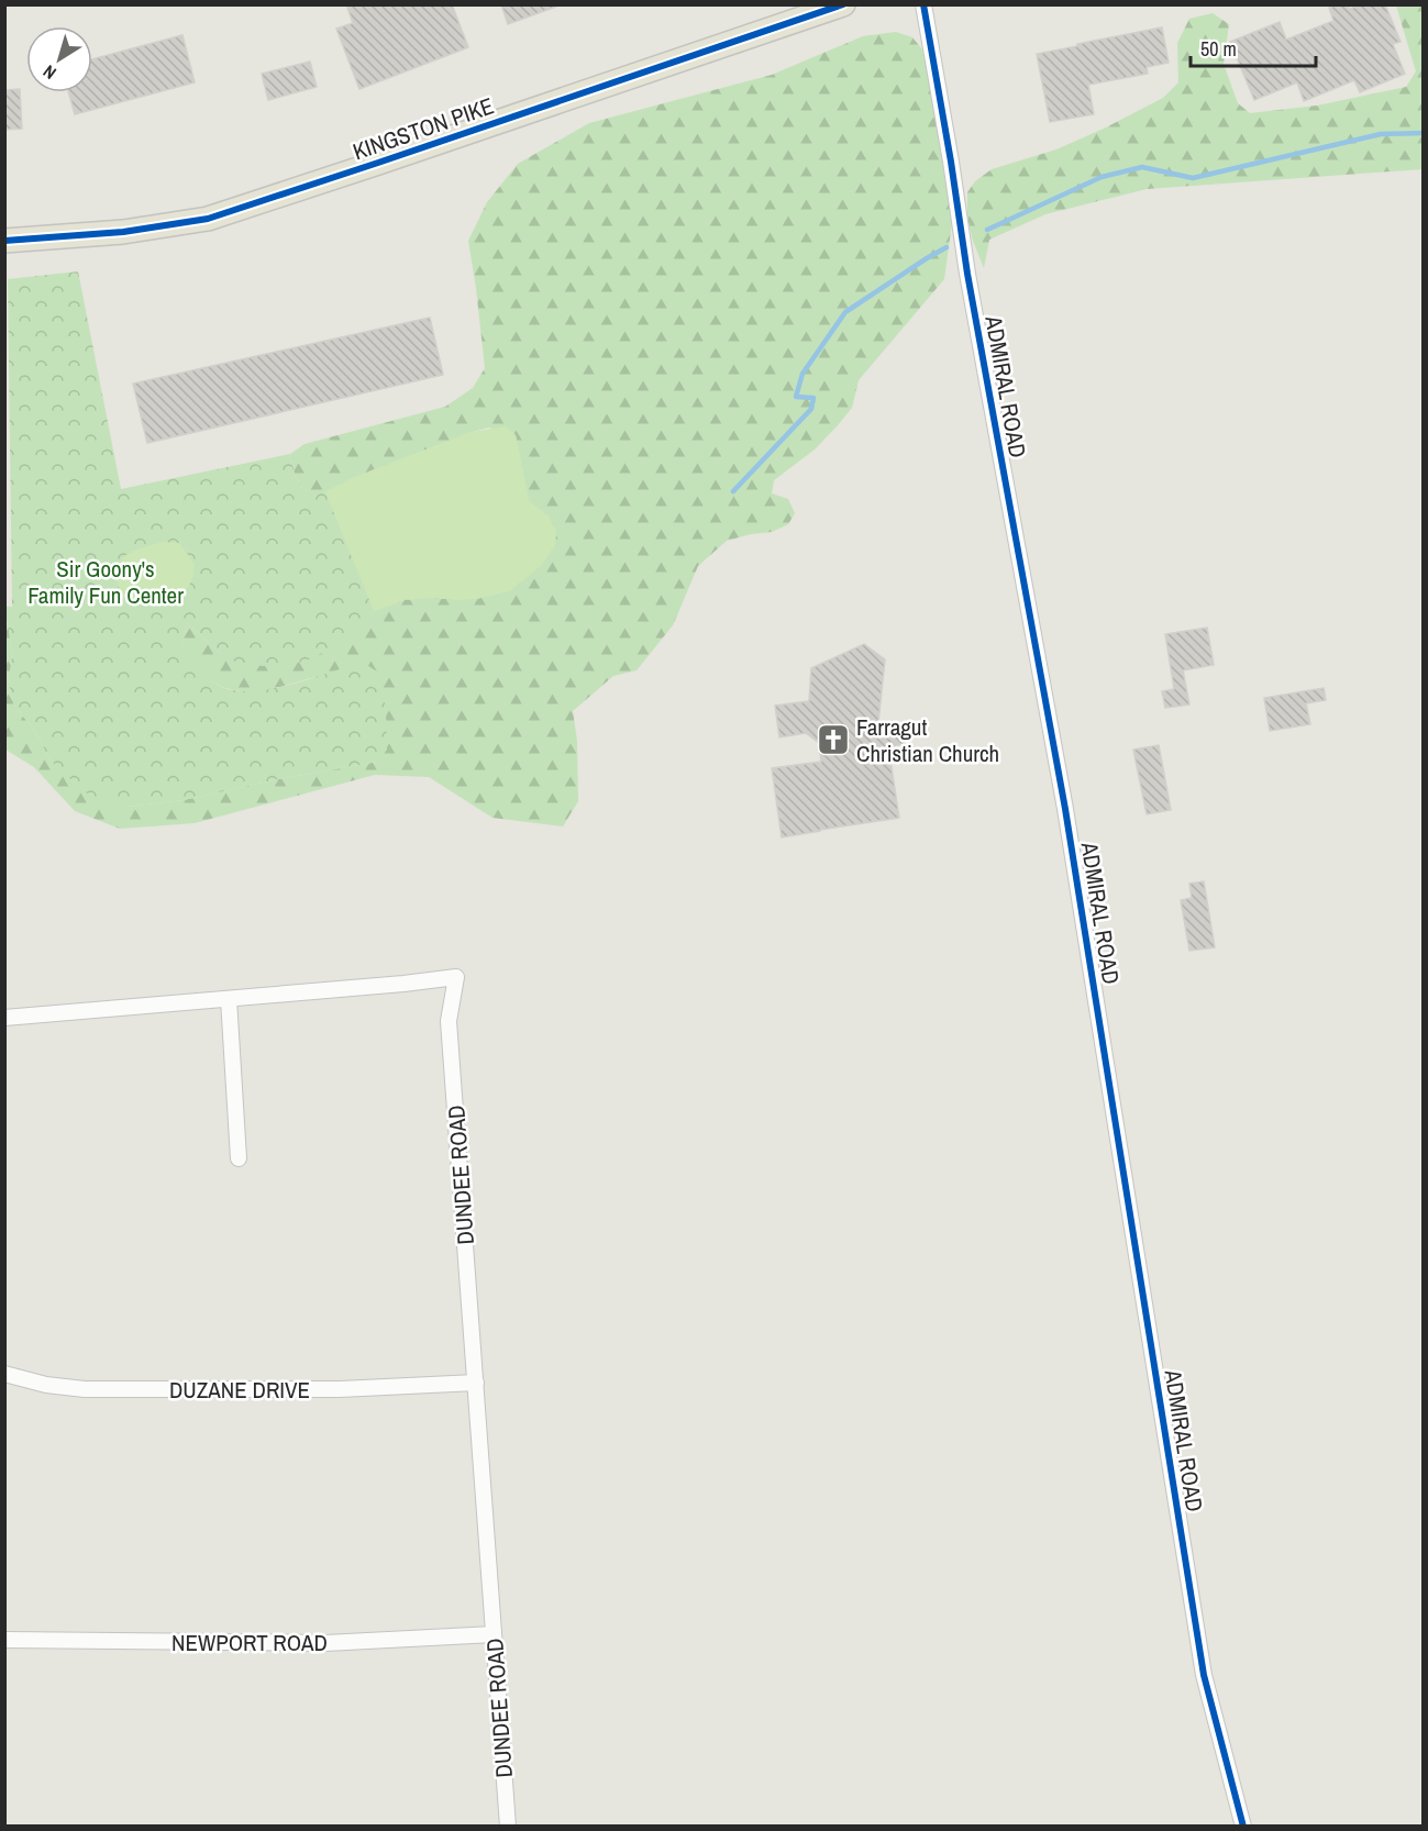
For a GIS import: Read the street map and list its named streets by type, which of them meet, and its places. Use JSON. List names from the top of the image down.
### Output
{
  "streets": {
    "main road": ["KINGSTON PIKE"],
    "street": [
      "ADMIRAL ROAD",
      "DUNDEE ROAD",
      "DUZANE DRIVE",
      "NEWPORT ROAD"
    ]
  },
  "crossings": [
    ["DUNDEE ROAD", "DUZANE DRIVE"],
    ["DUNDEE ROAD", "NEWPORT ROAD"]
  ],
  "parks": ["Sir Goony's Family Fun Center"],
  "places": {
    "church": ["Farragut Christian Church"]
  },
  "scale_bar": "50 m",
  "north": "bottom left"
}
